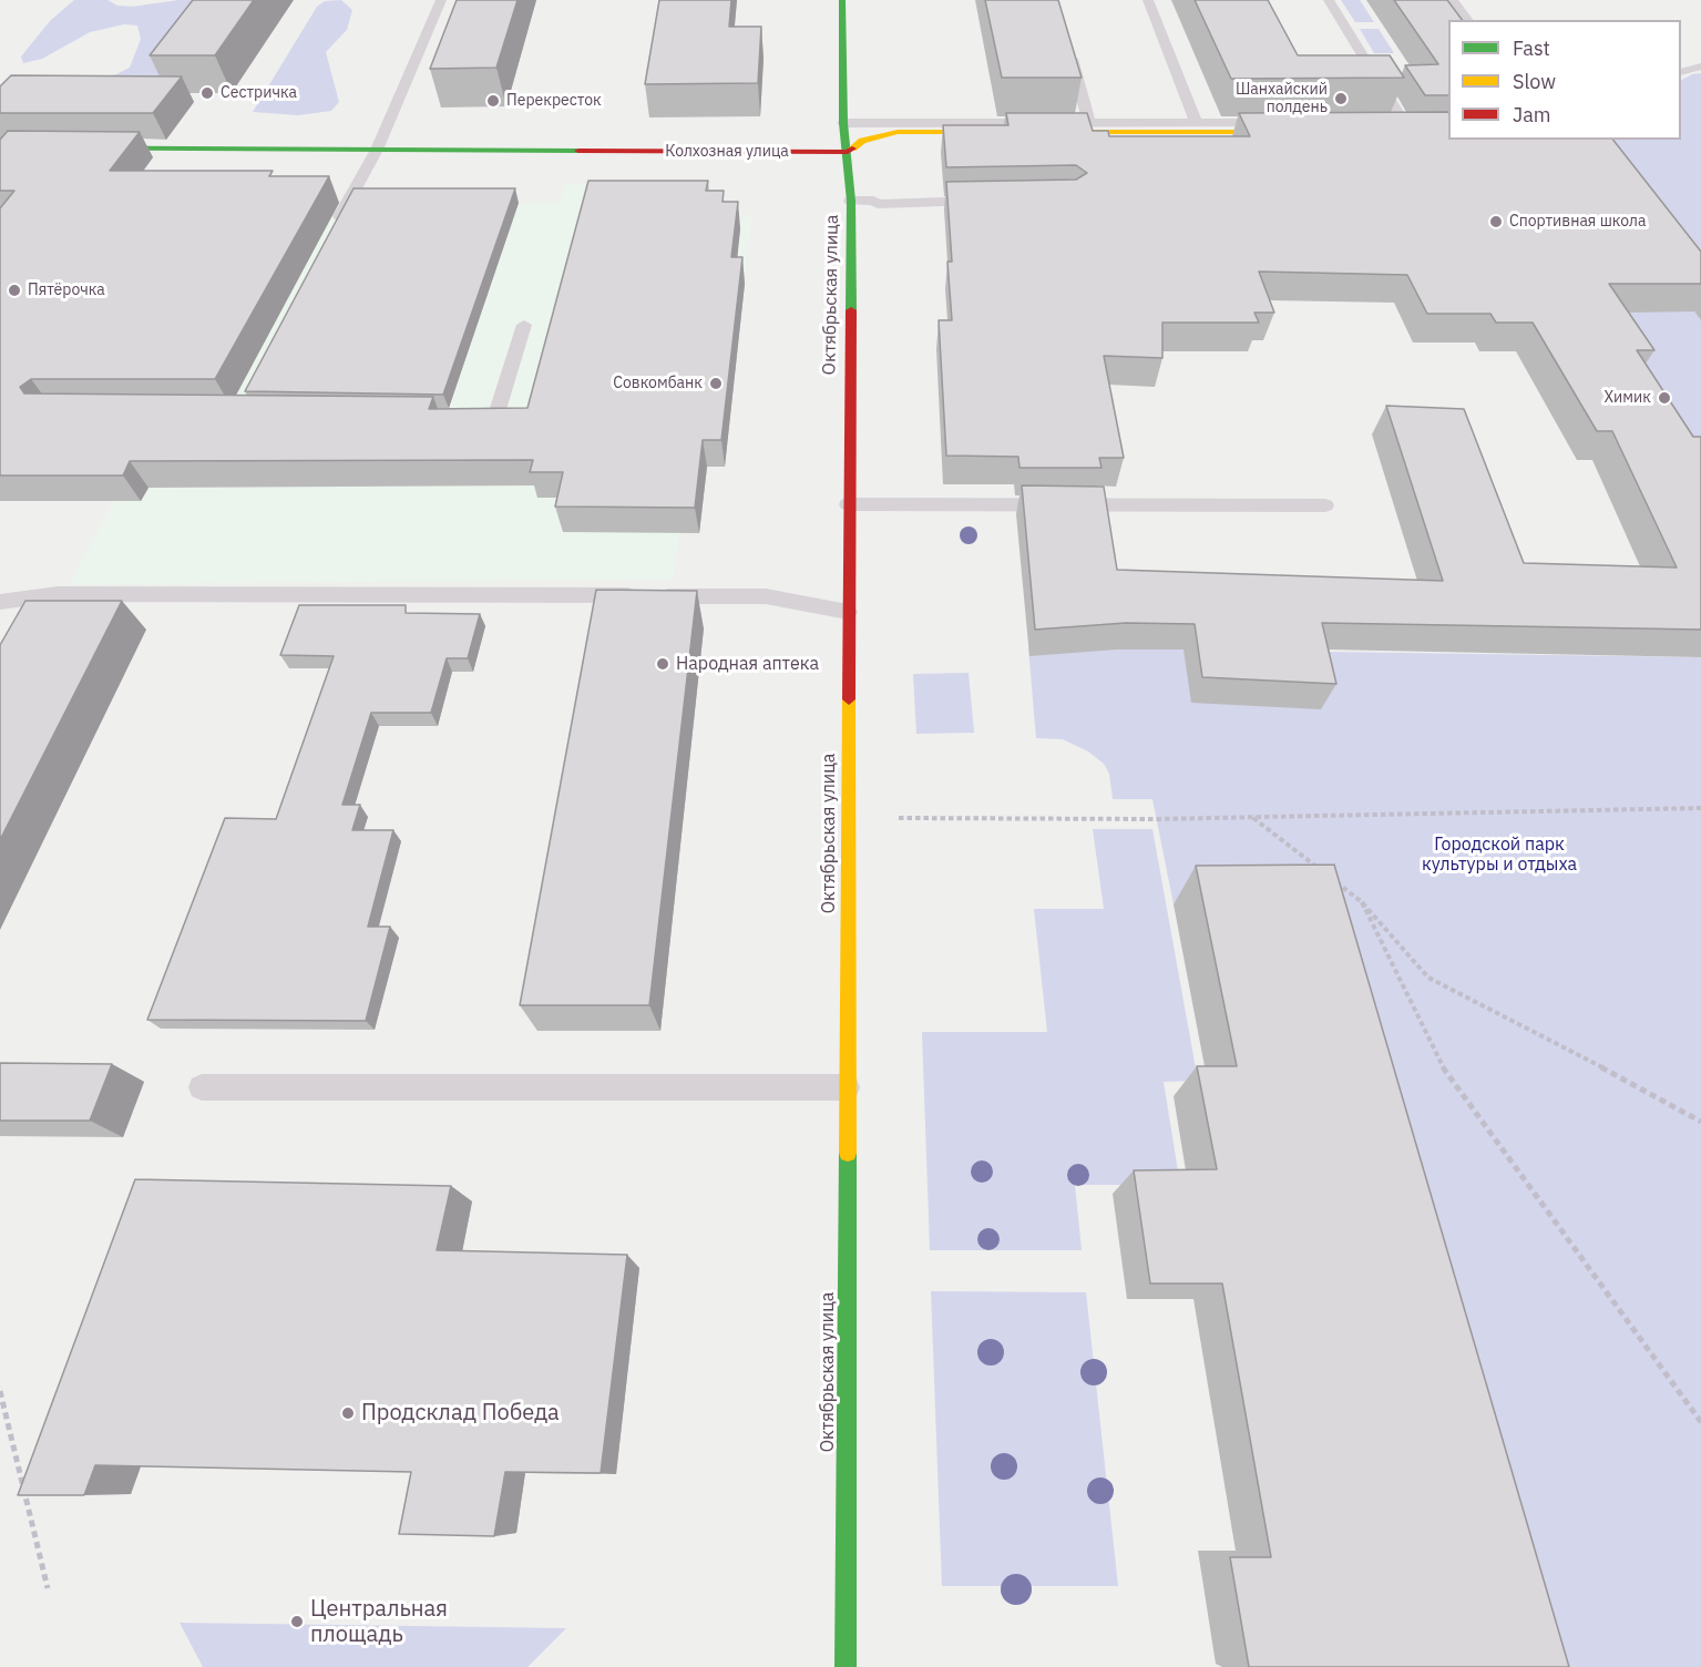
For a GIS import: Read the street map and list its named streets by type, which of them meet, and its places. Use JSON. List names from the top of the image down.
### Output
{
  "streets": {
    "street": ["Колхозная улица", "Октябрьская улица"]
  },
  "crossings": [
    ["Колхозная улица", "Октябрьская улица"]
  ],
  "parks": ["Городской парк культуры и отдыха"],
  "places": [
    "Сестричка",
    "Шанхайский полдень",
    "Перекресток",
    "Спортивная школа",
    "Пятёрочка",
    "Совкомбанк",
    "Химик",
    "Народная аптека",
    "Продсклад Победа",
    "Центральная площадь"
  ],
  "legend": ["Fast", "Slow", "Jam"]
}
